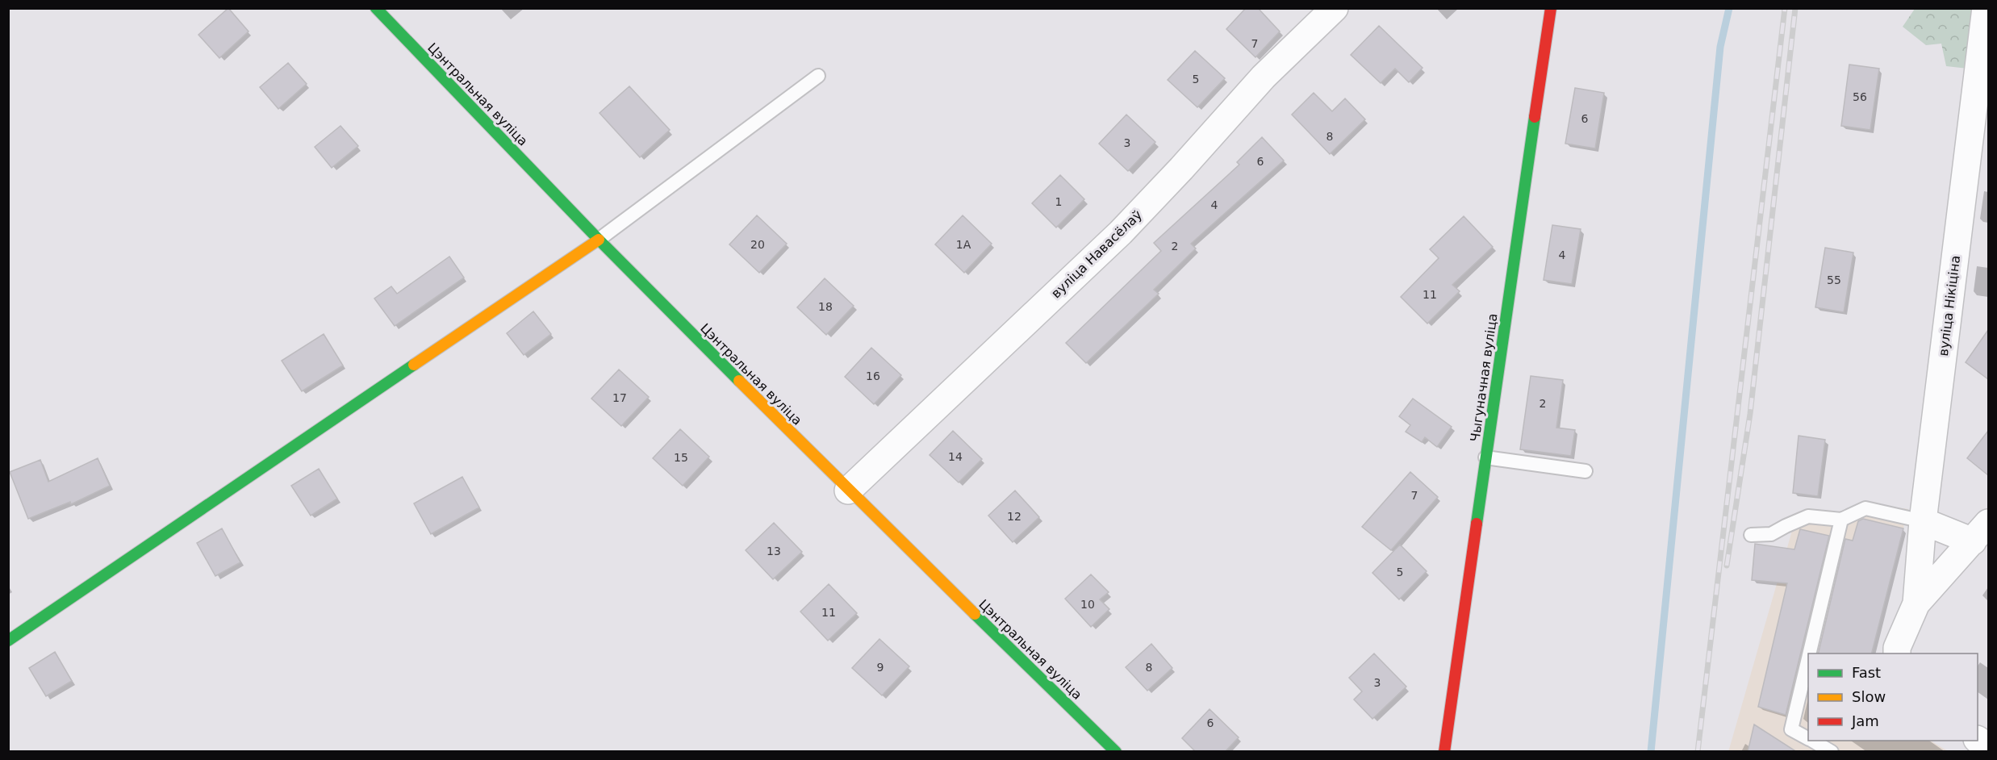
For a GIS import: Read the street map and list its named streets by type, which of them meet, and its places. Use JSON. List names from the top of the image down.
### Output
{
  "streets": {
    "street": [
      "Цэнтральная вуліца",
      "вуліца Навасёлаў",
      "вуліца Нікіціна",
      "Чыгуначная вуліца"
    ]
  },
  "crossings": [
    ["Цэнтральная вуліца", "вуліца Навасёлаў"]
  ],
  "house_numbers": [
    "7",
    "5",
    "56",
    "6",
    "8",
    "3",
    "6",
    "1",
    "4",
    "20",
    "1А",
    "2",
    "4",
    "55",
    "11",
    "18",
    "16",
    "17",
    "2",
    "14",
    "15",
    "7",
    "12",
    "13",
    "5",
    "10",
    "11",
    "9",
    "8",
    "3",
    "6"
  ],
  "legend": ["Fast", "Slow", "Jam"]
}
